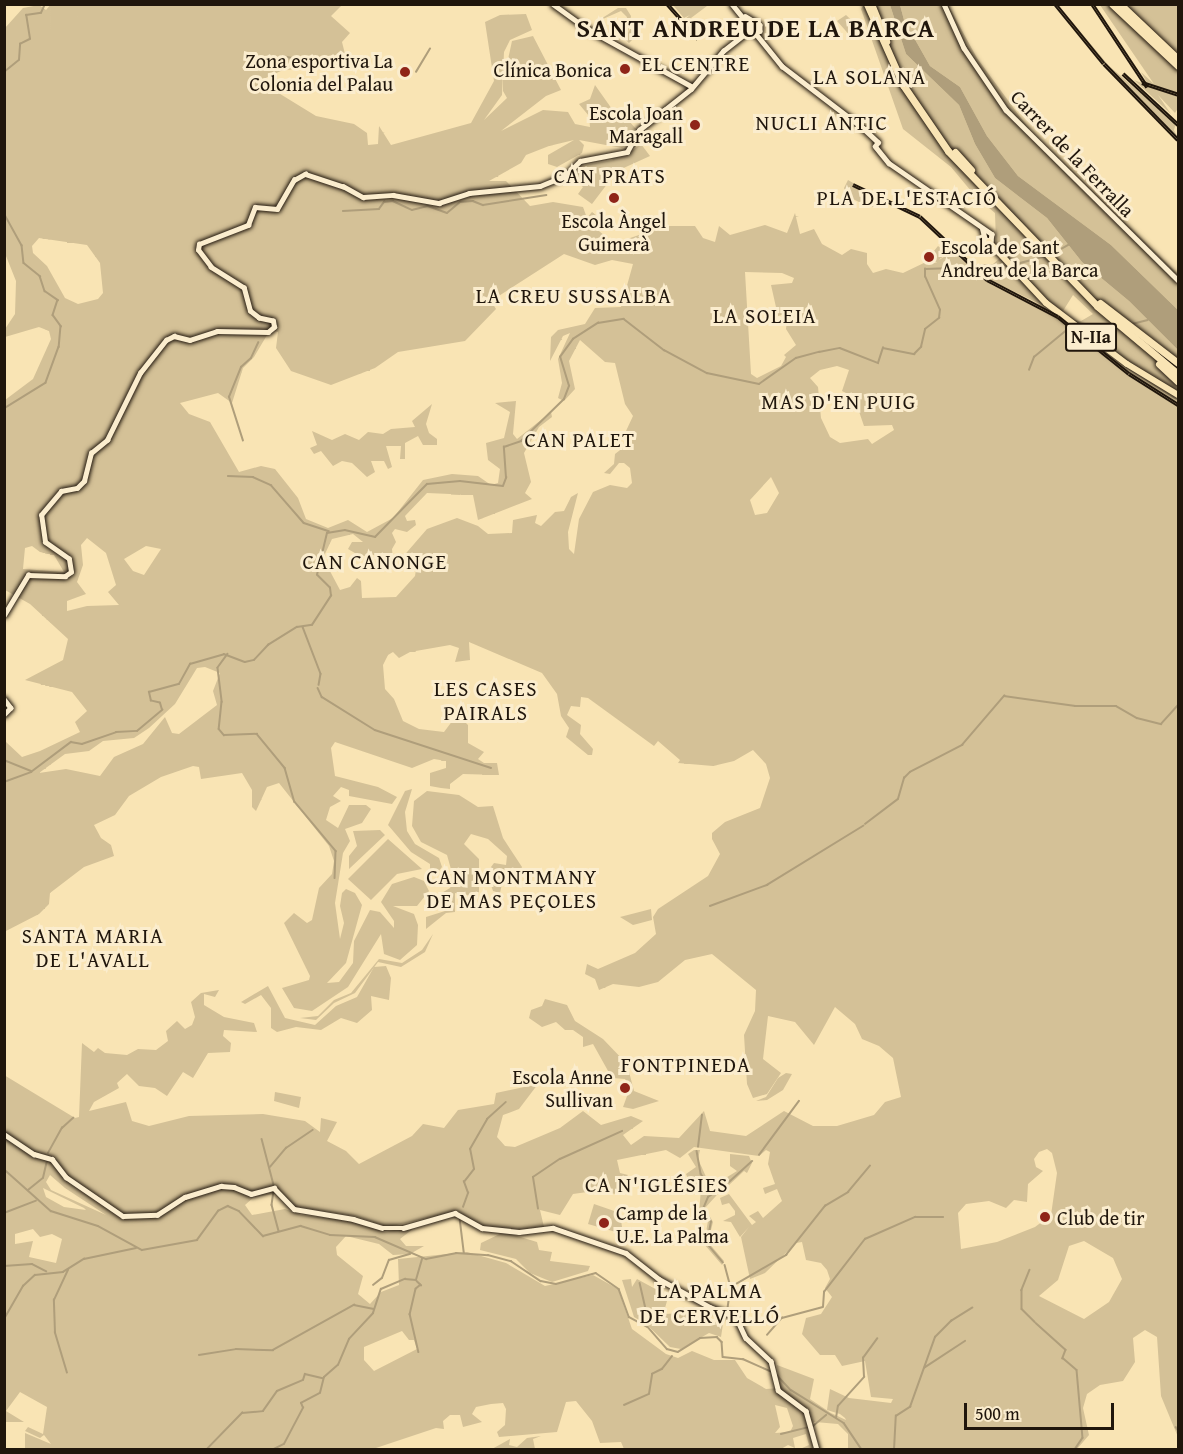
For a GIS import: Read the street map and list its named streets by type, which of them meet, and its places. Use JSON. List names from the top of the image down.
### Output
{
  "streets": {
    "main road": ["N-IIa"],
    "street": ["Carrer de la Ferralla"]
  },
  "districts": [
    "SANT ANDREU DE LA BARCA",
    "EL CENTRE",
    "LA SOLANA",
    "NUCLI ANTIC",
    "CAN PRATS",
    "PLA DE L'ESTACIÓ",
    "LA CREU SUSSALBA",
    "LA SOLEIA",
    "MAS D'EN PUIG",
    "CAN PALET",
    "CAN CANONGE",
    "LES CASES PAIRALS",
    "CAN MONTMANY DE MAS PEÇOLES",
    "SANTA MARIA DE L'AVALL",
    "FONTPINEDA",
    "CA N'IGLÉSIES",
    "LA PALMA DE CERVELLÓ"
  ],
  "places": [
    "Clínica Bonica",
    "Zona esportiva La Colonia del Palau",
    "Escola Joan Maragall",
    "Escola Àngel Guimerà",
    "Escola de Sant Andreu de la Barca",
    "Escola Anne Sullivan",
    "Club de tir",
    "Camp de la U.E. La Palma"
  ],
  "scale_bar": "500 m"
}
